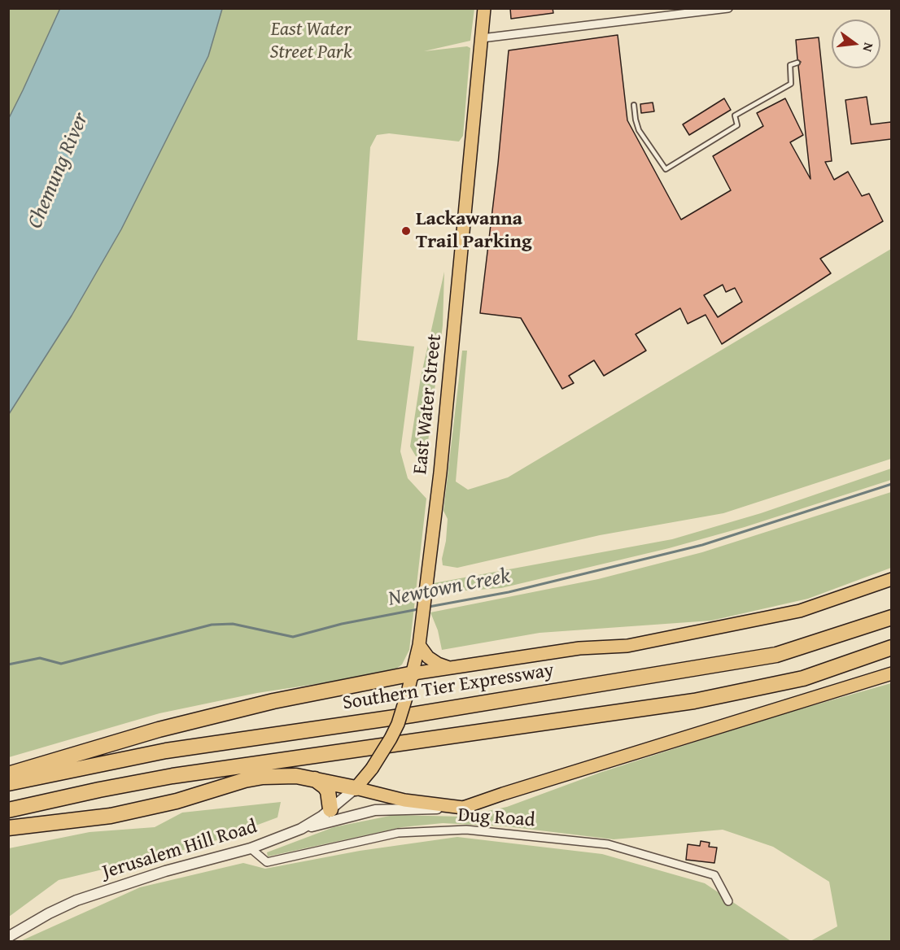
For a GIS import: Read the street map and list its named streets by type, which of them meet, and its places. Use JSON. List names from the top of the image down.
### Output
{
  "streets": {
    "highway": ["Southern Tier Expressway"],
    "main road": ["East Water Street"],
    "street": ["Dug Road", "Jerusalem Hill Road"]
  },
  "crossings": [
    ["East Water Street", "Jerusalem Hill Road"],
    ["Dug Road", "Jerusalem Hill Road"]
  ],
  "water": ["Chemung River", "Newtown Creek"],
  "parks": ["East Water Street Park"],
  "places": ["Lackawanna Trail Parking"],
  "north": "right"
}
